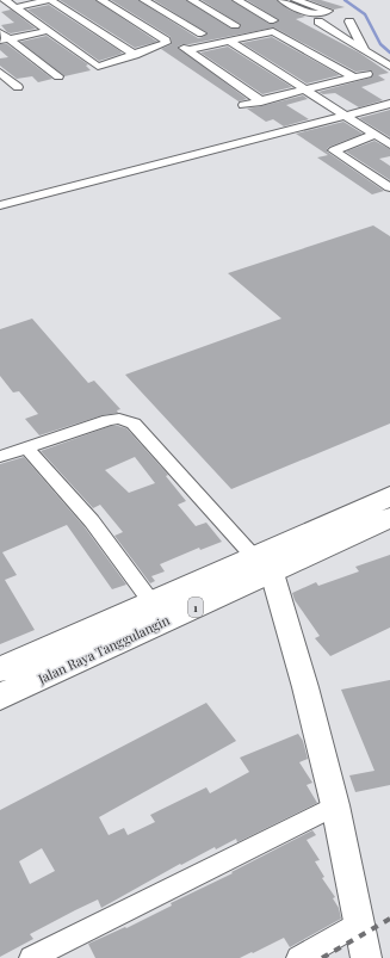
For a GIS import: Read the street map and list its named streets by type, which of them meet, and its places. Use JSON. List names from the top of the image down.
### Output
{
  "streets": {
    "highway": ["1", "Jalan Raya Tanggulangin"]
  }
}
